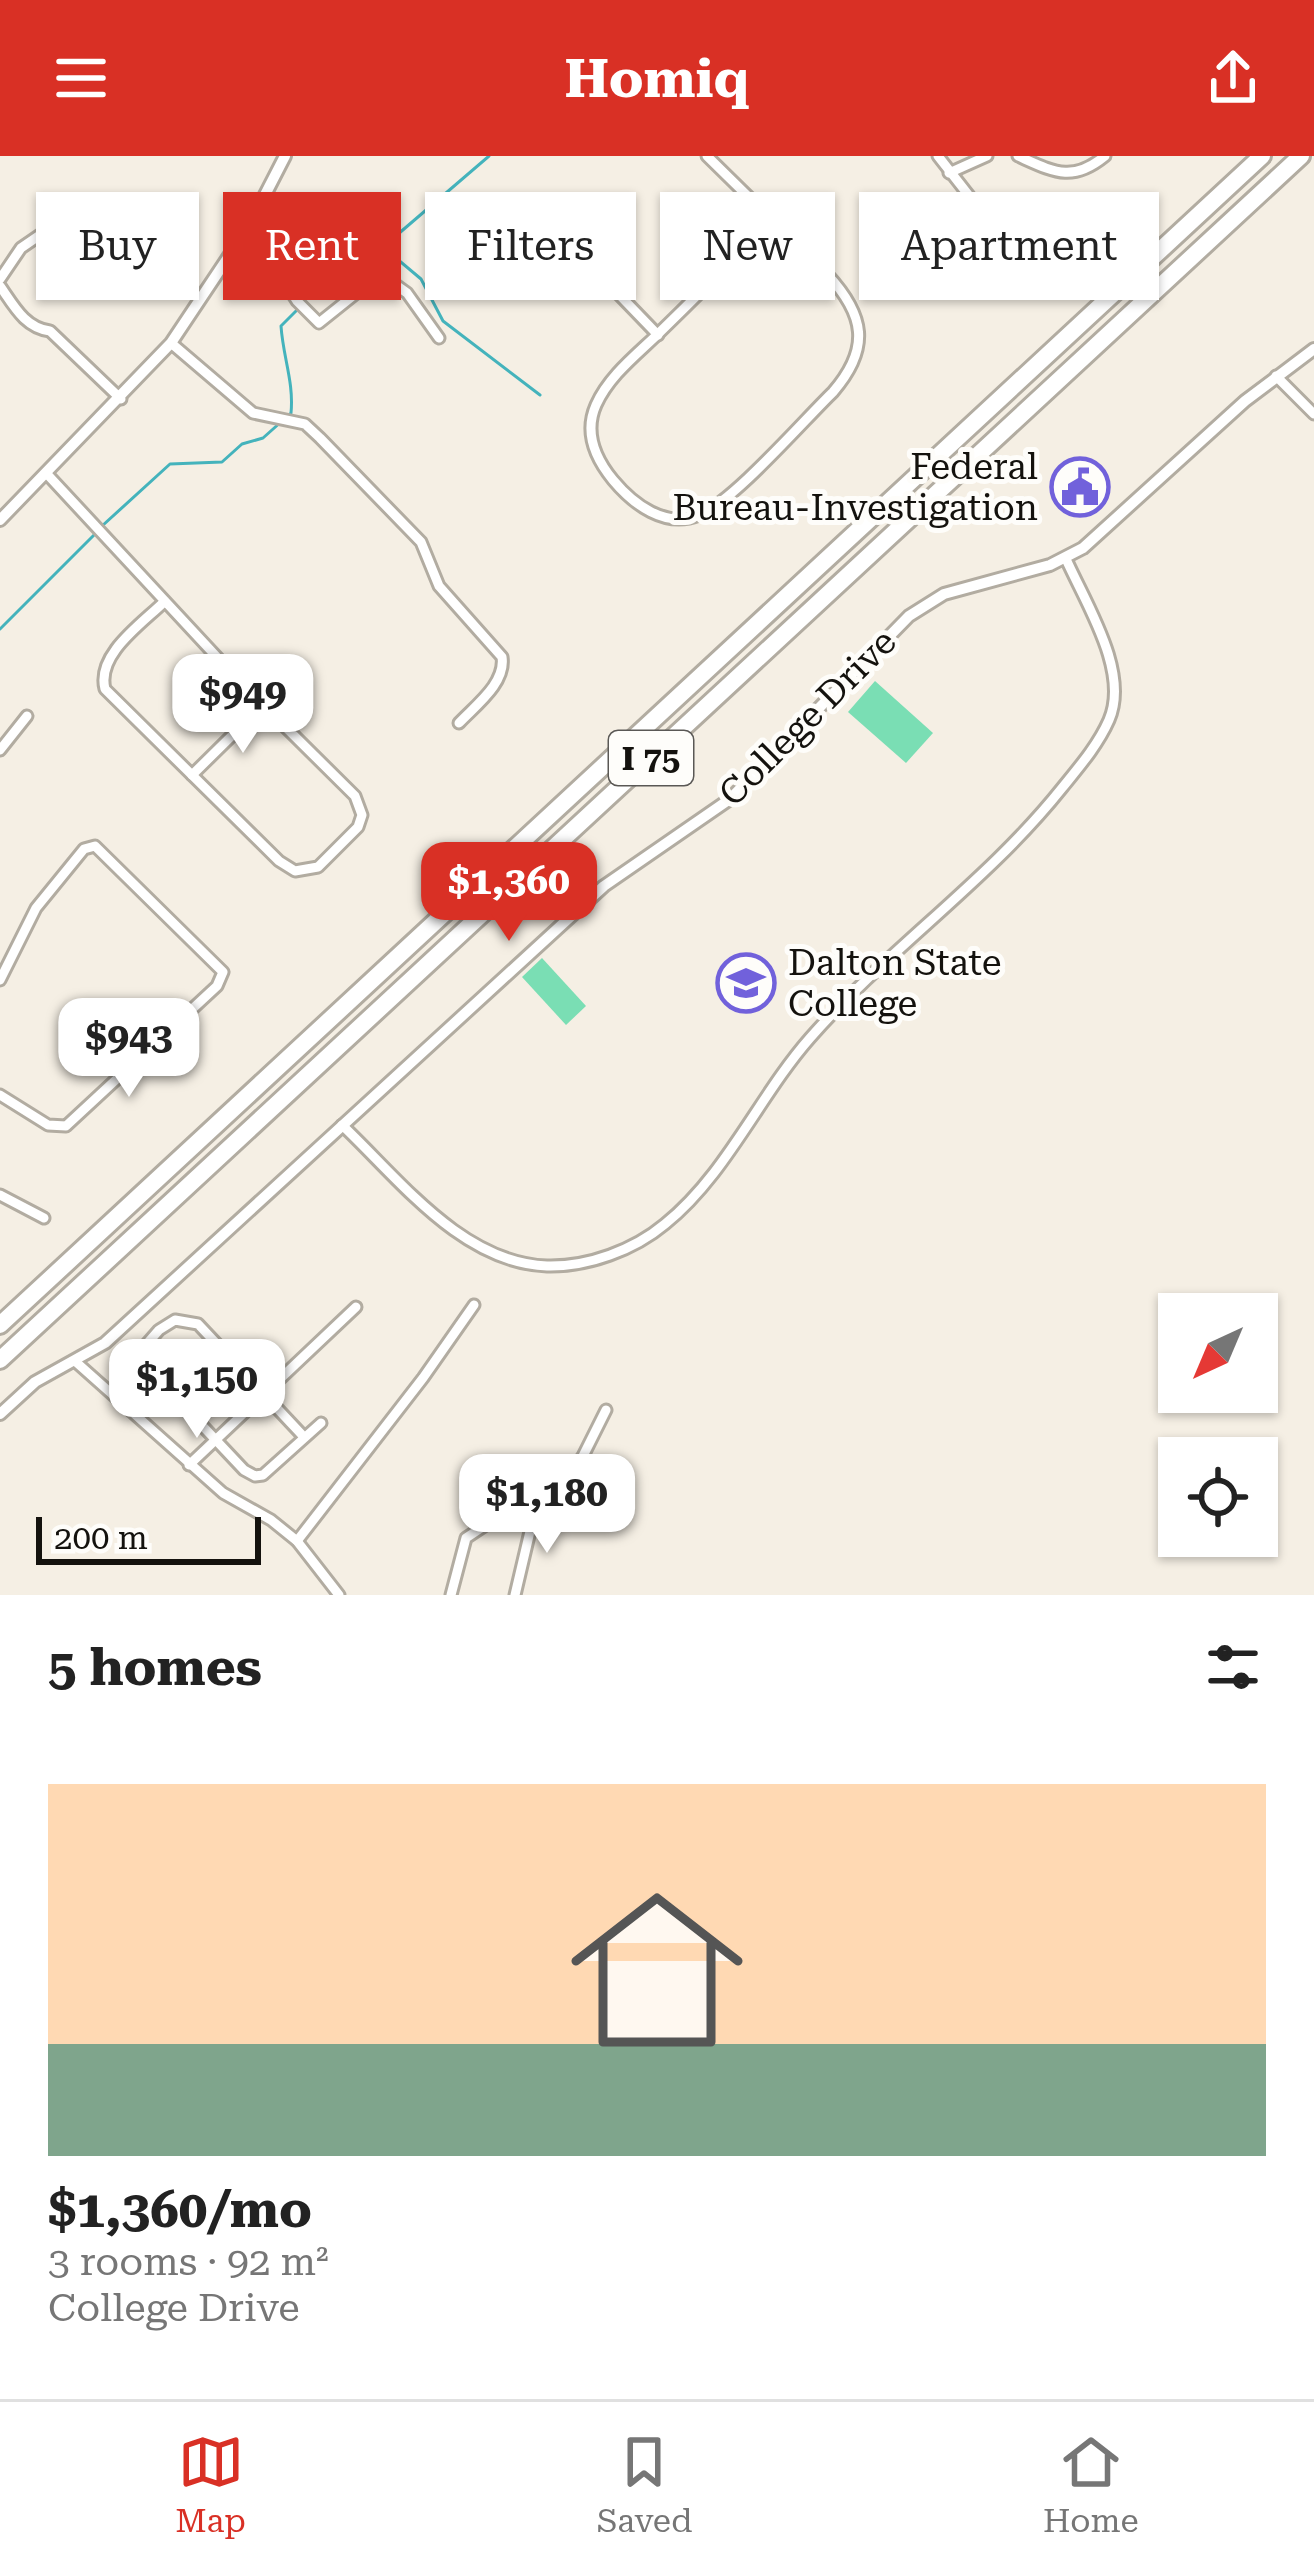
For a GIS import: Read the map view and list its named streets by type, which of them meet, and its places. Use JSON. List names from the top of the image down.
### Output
{
  "streets": {
    "highway": ["I 75"],
    "street": ["College Drive"]
  },
  "places": {
    "public building": ["Federal Bureau-Investigation"],
    "school or university": ["Dalton State College"]
  },
  "scale_bar": "200 m",
  "north": "bottom left",
  "page": {
    "header": "Homiq",
    "chip": [
      "Buy",
      "Rent",
      "Filters",
      "New",
      "Apartment"
    ],
    "price": [
      "$949",
      "$1,360",
      "$943",
      "$1,150",
      "$1,180"
    ],
    "scale": "200 m",
    "heading": "5 homes",
    "list": [
      {
        "name": "$1,360/mo",
        "note": "3 rooms · 92 m² · College Drive"
      }
    ],
    "tabs": ["Map", "Saved", "Home"]
  }
}
